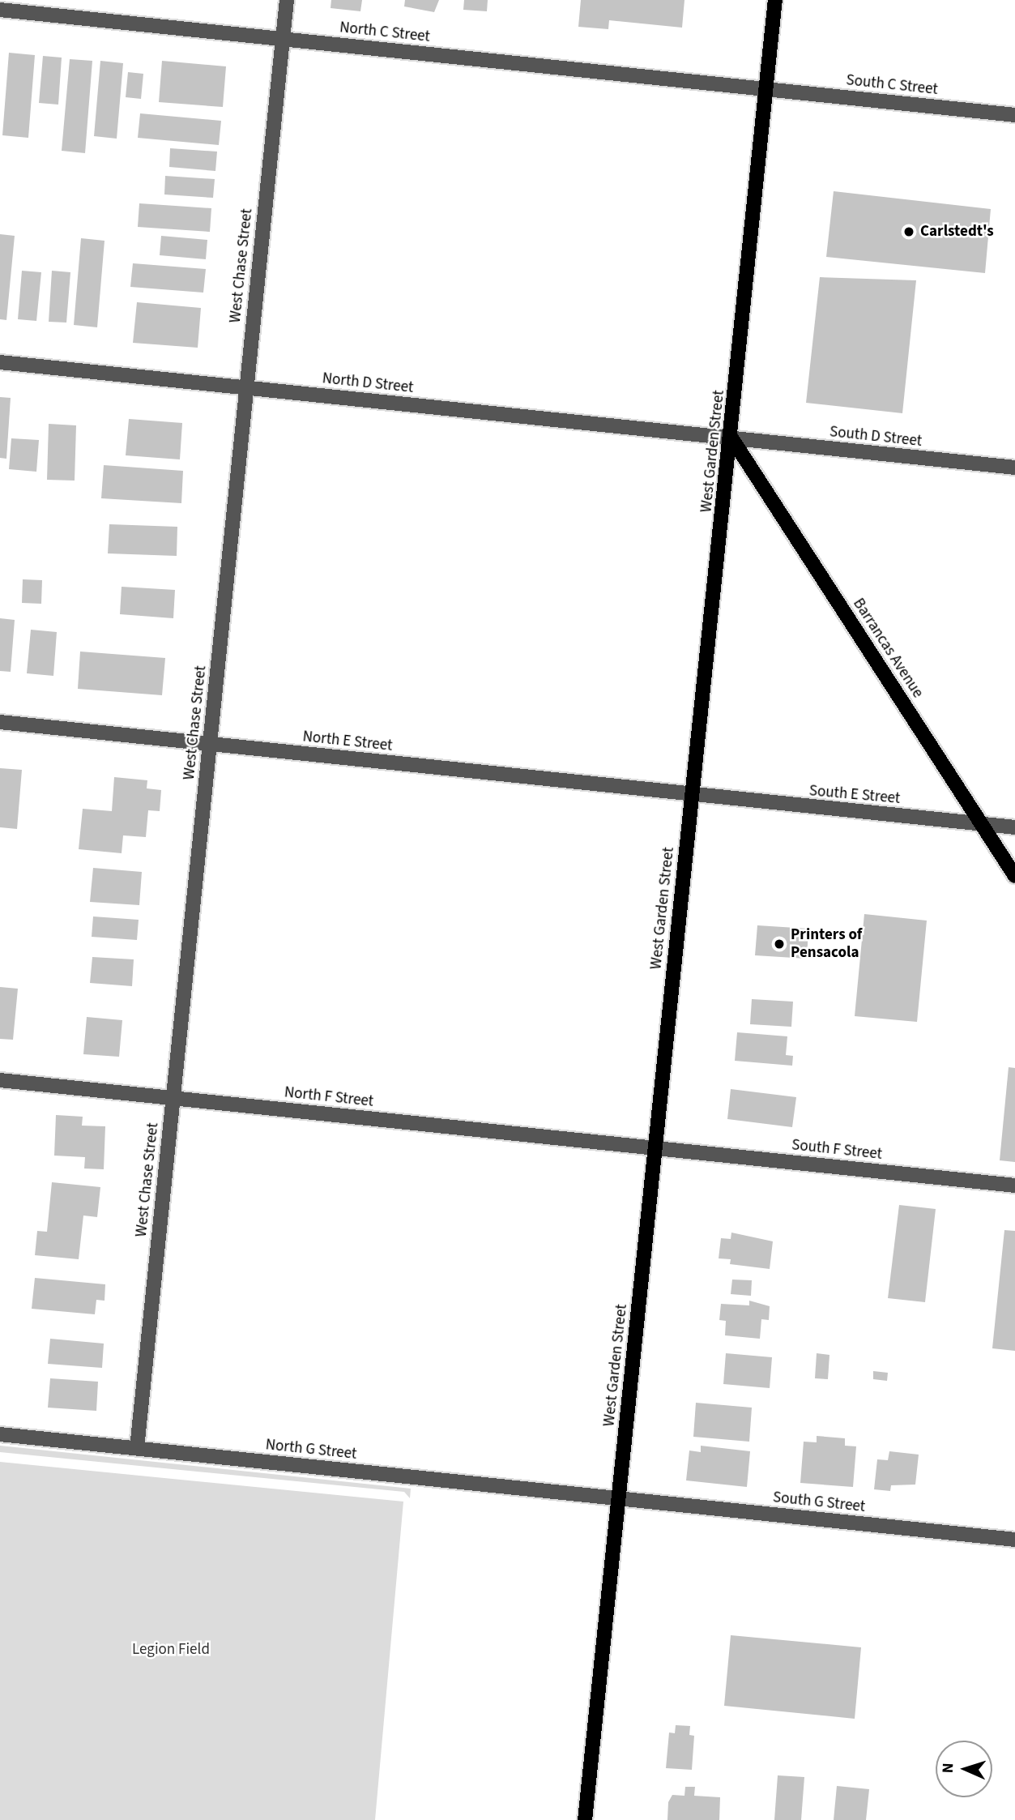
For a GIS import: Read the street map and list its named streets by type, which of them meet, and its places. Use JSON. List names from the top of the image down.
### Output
{
  "streets": {
    "main road": ["West Garden Street", "Barrancas Avenue"],
    "street": [
      "North C Street",
      "South C Street",
      "West Chase Street",
      "North D Street",
      "South D Street",
      "North E Street",
      "South E Street",
      "North F Street",
      "South F Street",
      "North G Street",
      "South G Street"
    ]
  },
  "crossings": [
    ["North C Street", "South C Street"],
    ["North C Street", "West Chase Street"],
    ["North C Street", "West Garden Street"],
    ["South C Street", "West Garden Street"],
    ["West Chase Street", "North D Street"],
    ["West Chase Street", "North E Street"],
    ["West Chase Street", "North F Street"],
    ["West Chase Street", "North G Street"],
    ["North D Street", "South D Street"],
    ["North D Street", "West Garden Street"],
    ["North D Street", "Barrancas Avenue"],
    ["South D Street", "West Garden Street"],
    ["South D Street", "Barrancas Avenue"],
    ["West Garden Street", "Barrancas Avenue"],
    ["West Garden Street", "North E Street"],
    ["West Garden Street", "South E Street"],
    ["West Garden Street", "North F Street"],
    ["West Garden Street", "South F Street"],
    ["West Garden Street", "North G Street"],
    ["West Garden Street", "South G Street"],
    ["Barrancas Avenue", "South E Street"],
    ["North E Street", "South E Street"],
    ["North F Street", "South F Street"],
    ["North G Street", "South G Street"]
  ],
  "parks": ["Legion Field"],
  "places": ["Carlstedt's", "Printers of Pensacola"],
  "north": "left"
}
